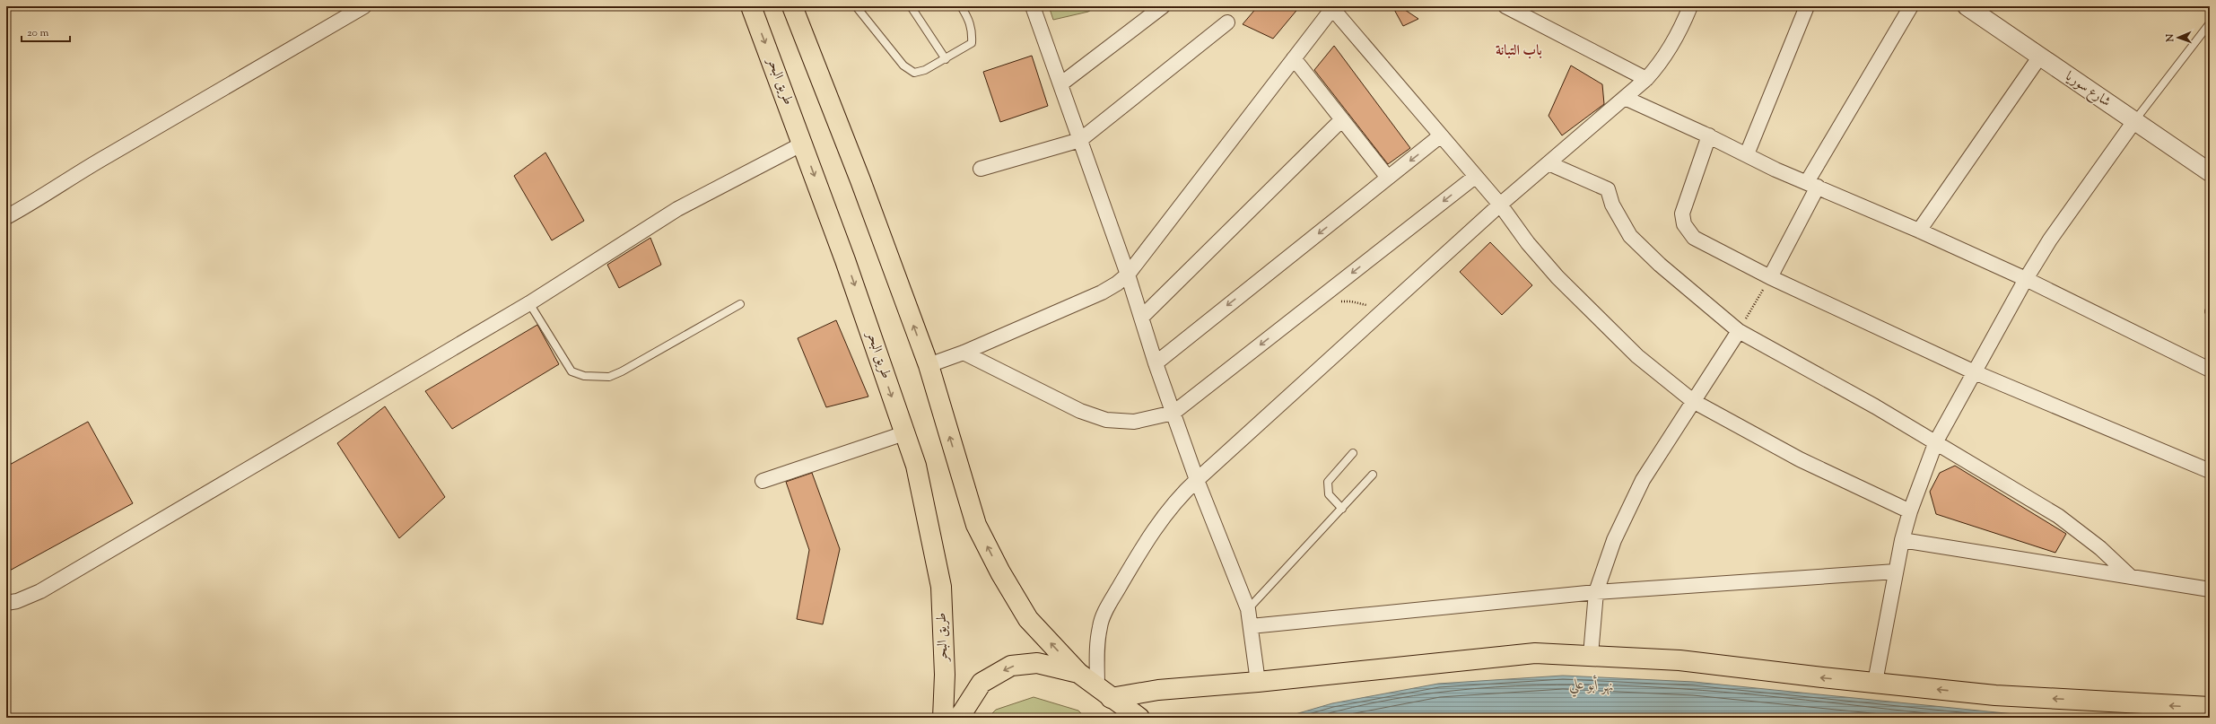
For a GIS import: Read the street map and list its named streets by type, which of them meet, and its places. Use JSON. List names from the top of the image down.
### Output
{
  "streets": {
    "main road": ["طريق البحر"],
    "street": ["شارع سوريا"]
  },
  "districts": ["باب التبانة"],
  "water": ["نهر أبو علي"],
  "scale_bar": "20 m",
  "north": "left"
}
